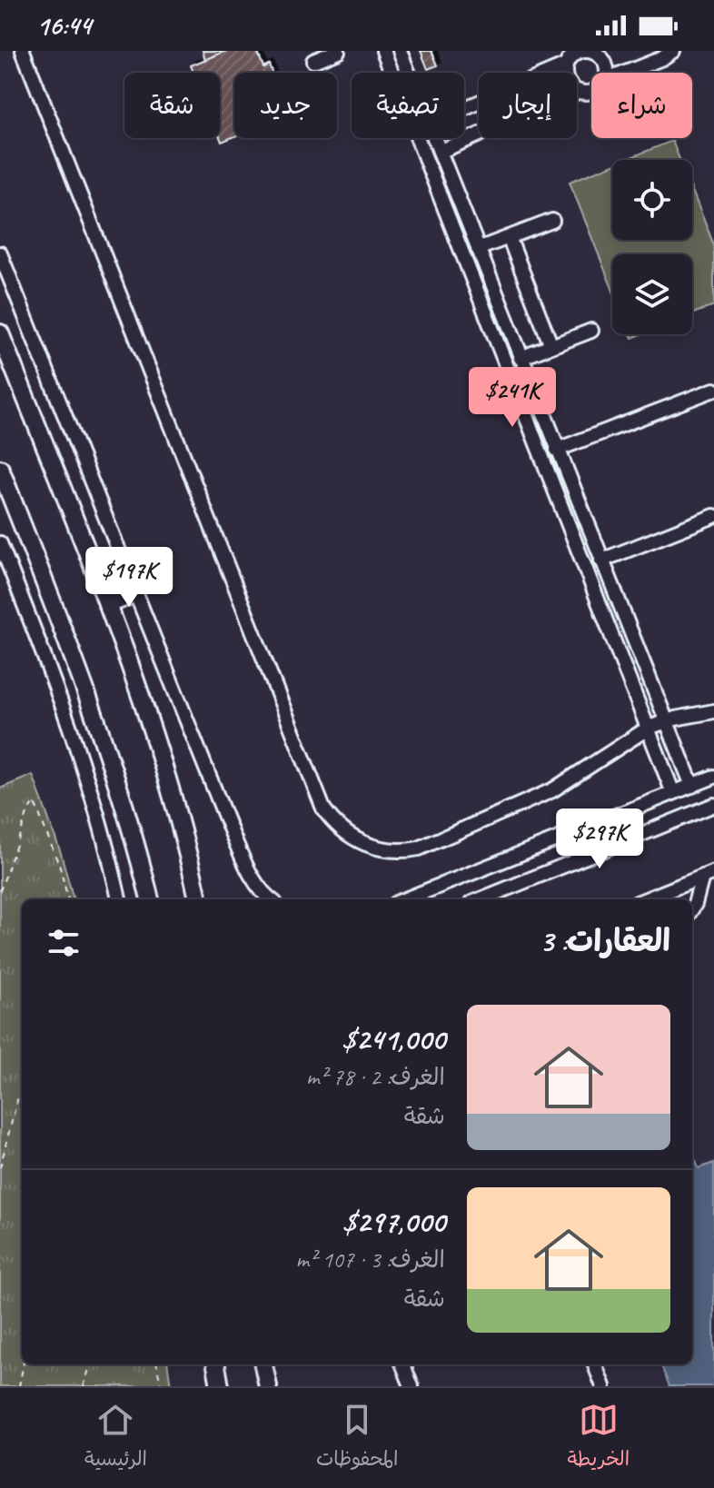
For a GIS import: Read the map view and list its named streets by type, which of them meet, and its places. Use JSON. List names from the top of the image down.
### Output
{
  "page": {
    "status": "16:44",
    "chip": [
      "شراء",
      "إيجار",
      "تصفية",
      "جديد",
      "شقة"
    ],
    "price": ["$241K", "$197K", "$297K"],
    "heading": "العقارات: 3",
    "list": [
      {
        "name": "$241,000",
        "note": "الغرف: 2 · 78 m² · شقة"
      },
      {
        "name": "$297,000",
        "note": "الغرف: 3 · 107 m² · شقة"
      }
    ],
    "tabs": ["الخريطة", "المحفوظات", "الرئيسية"]
  }
}
